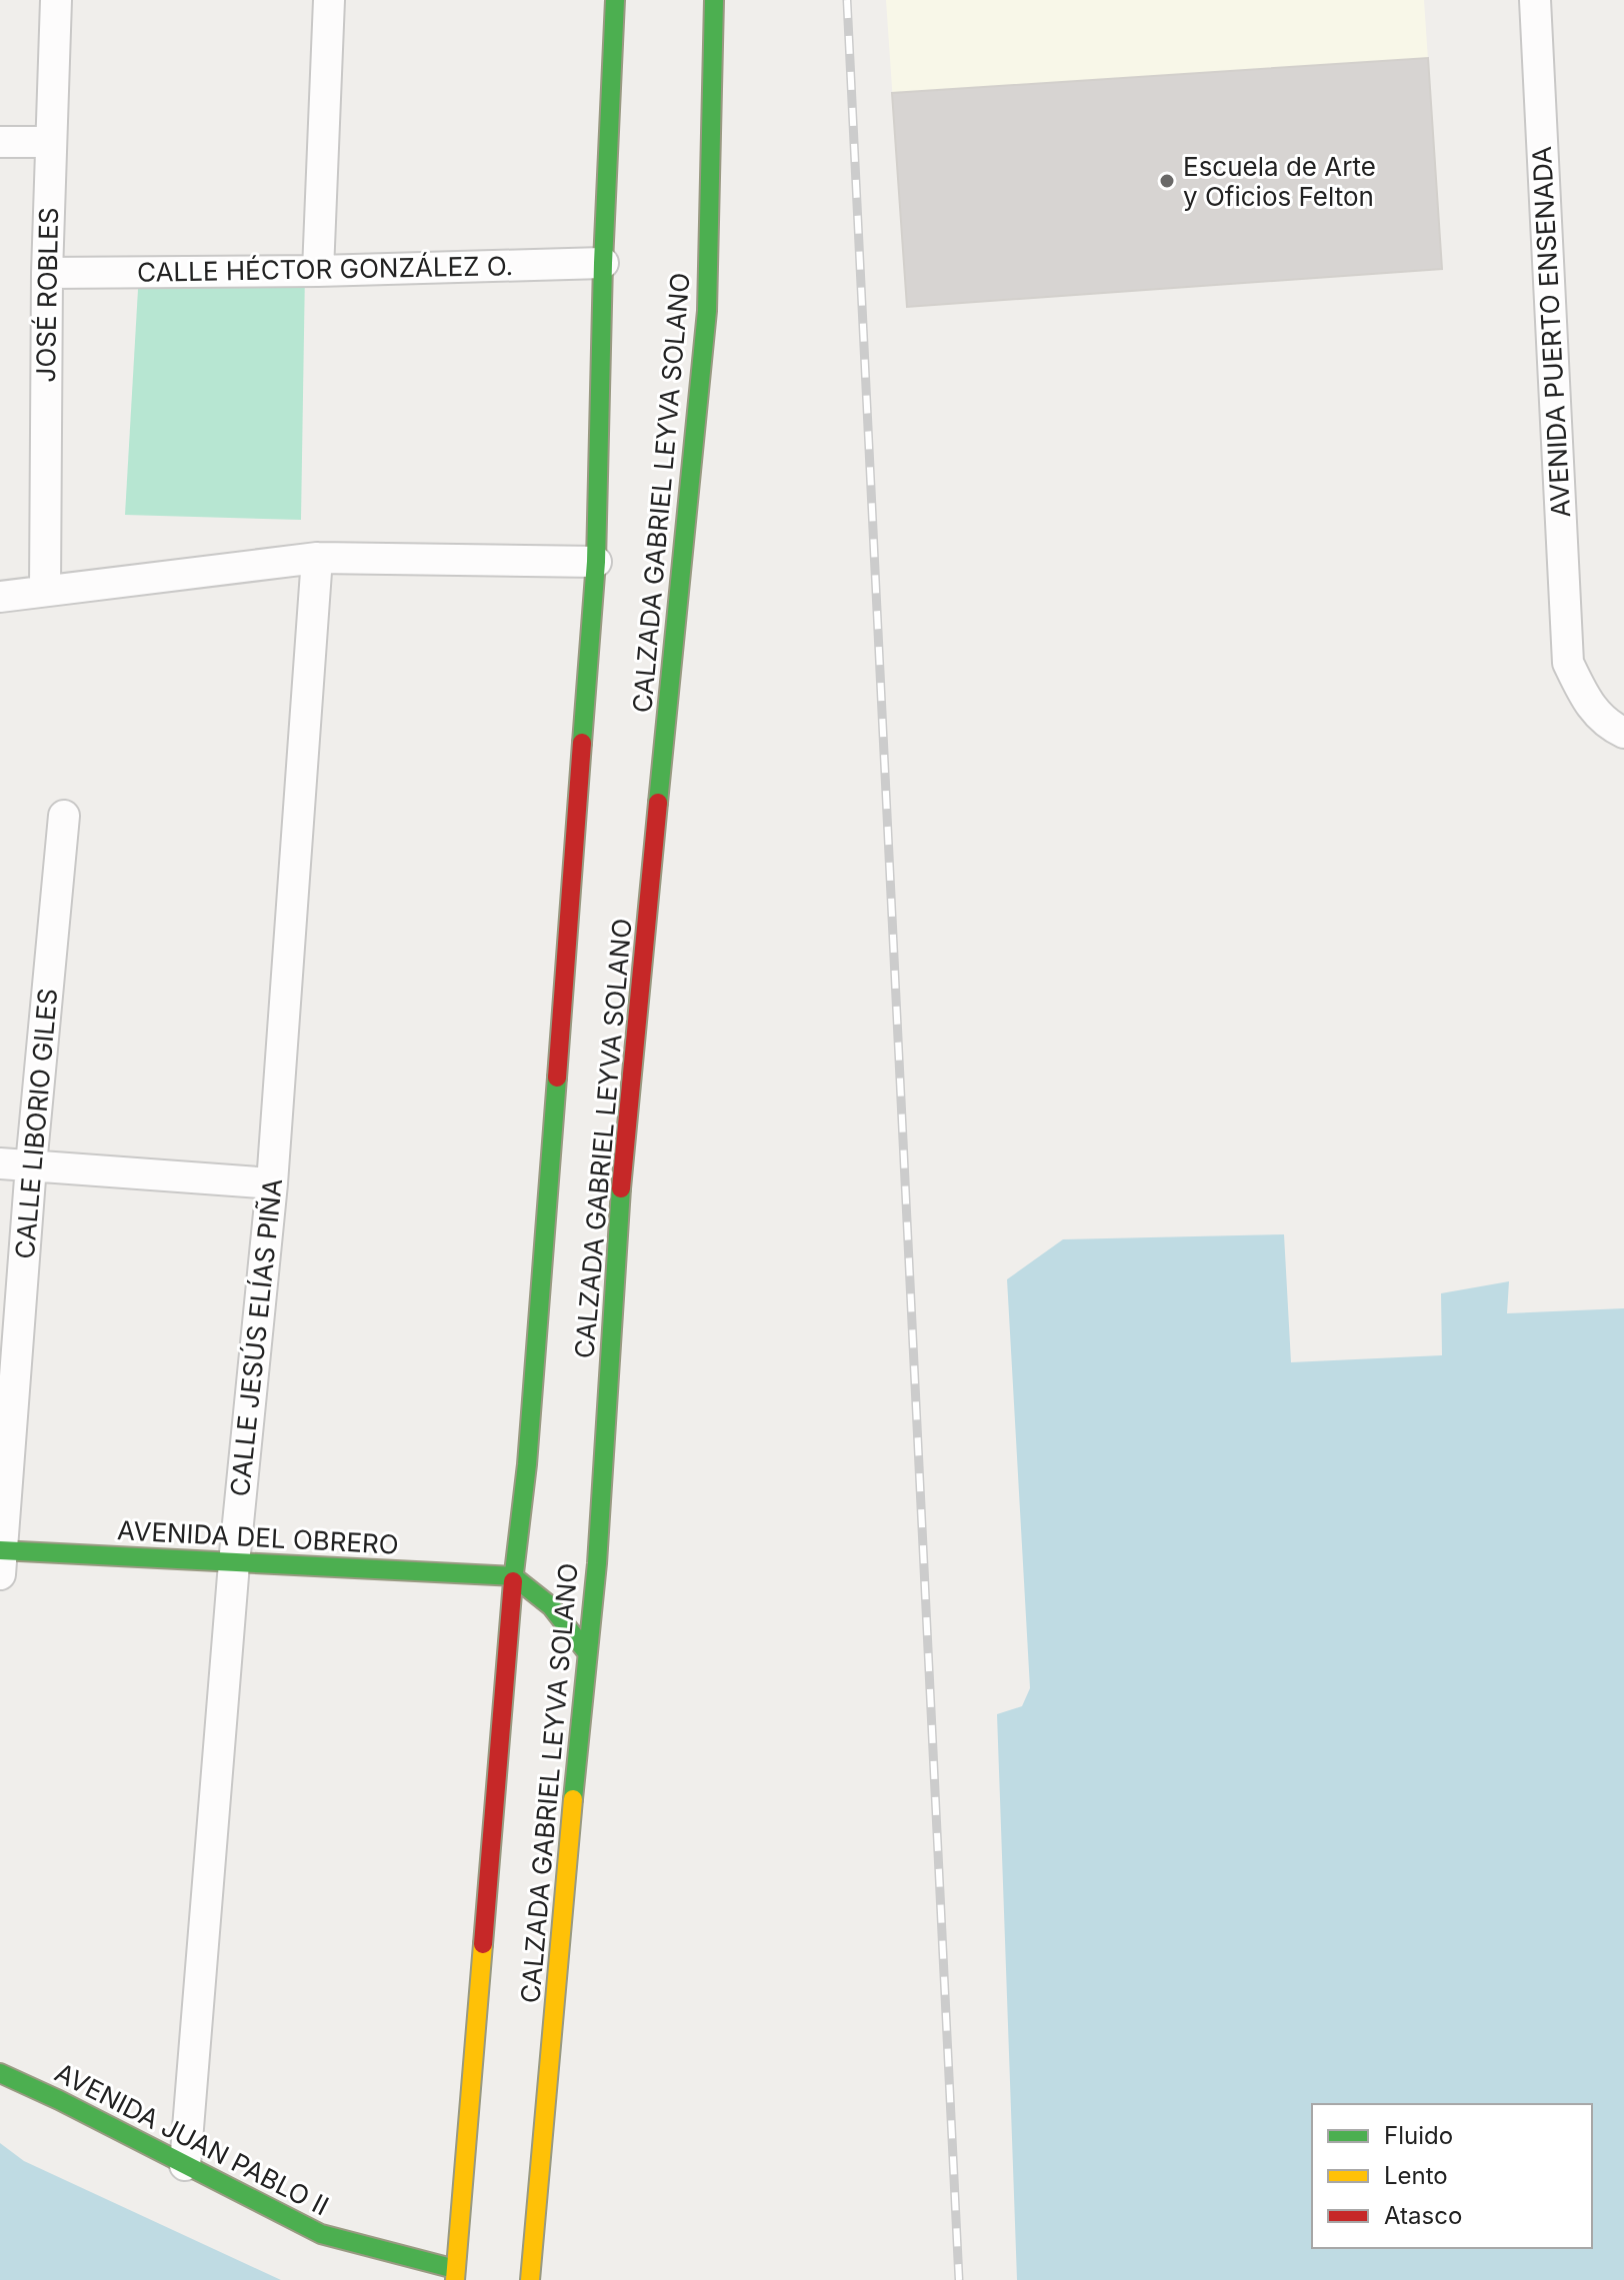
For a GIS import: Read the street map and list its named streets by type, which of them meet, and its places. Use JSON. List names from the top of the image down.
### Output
{
  "streets": {
    "main road": ["CALZADA GABRIEL LEYVA SOLANO", "AVENIDA DEL OBRERO", "AVENIDA JUAN PABLO II"],
    "street": [
      "CALLE HÉCTOR GONZÁLEZ O.",
      "JOSÉ ROBLES",
      "AVENIDA PUERTO ENSENADA",
      "CALLE LIBORIO GILES",
      "CALLE JESÚS ELÍAS PIÑA"
    ]
  },
  "crossings": [
    ["CALLE HÉCTOR GONZÁLEZ O.", "JOSÉ ROBLES"],
    ["CALLE HÉCTOR GONZÁLEZ O.", "CALZADA GABRIEL LEYVA SOLANO"],
    ["CALZADA GABRIEL LEYVA SOLANO", "AVENIDA DEL OBRERO"],
    ["CALZADA GABRIEL LEYVA SOLANO", "AVENIDA JUAN PABLO II"],
    ["CALLE LIBORIO GILES", "AVENIDA DEL OBRERO"],
    ["CALLE JESÚS ELÍAS PIÑA", "AVENIDA DEL OBRERO"],
    ["CALLE JESÚS ELÍAS PIÑA", "AVENIDA JUAN PABLO II"]
  ],
  "places": ["Escuela de Arte y Oficios Felton"],
  "legend": ["Fluido", "Lento", "Atasco"]
}
